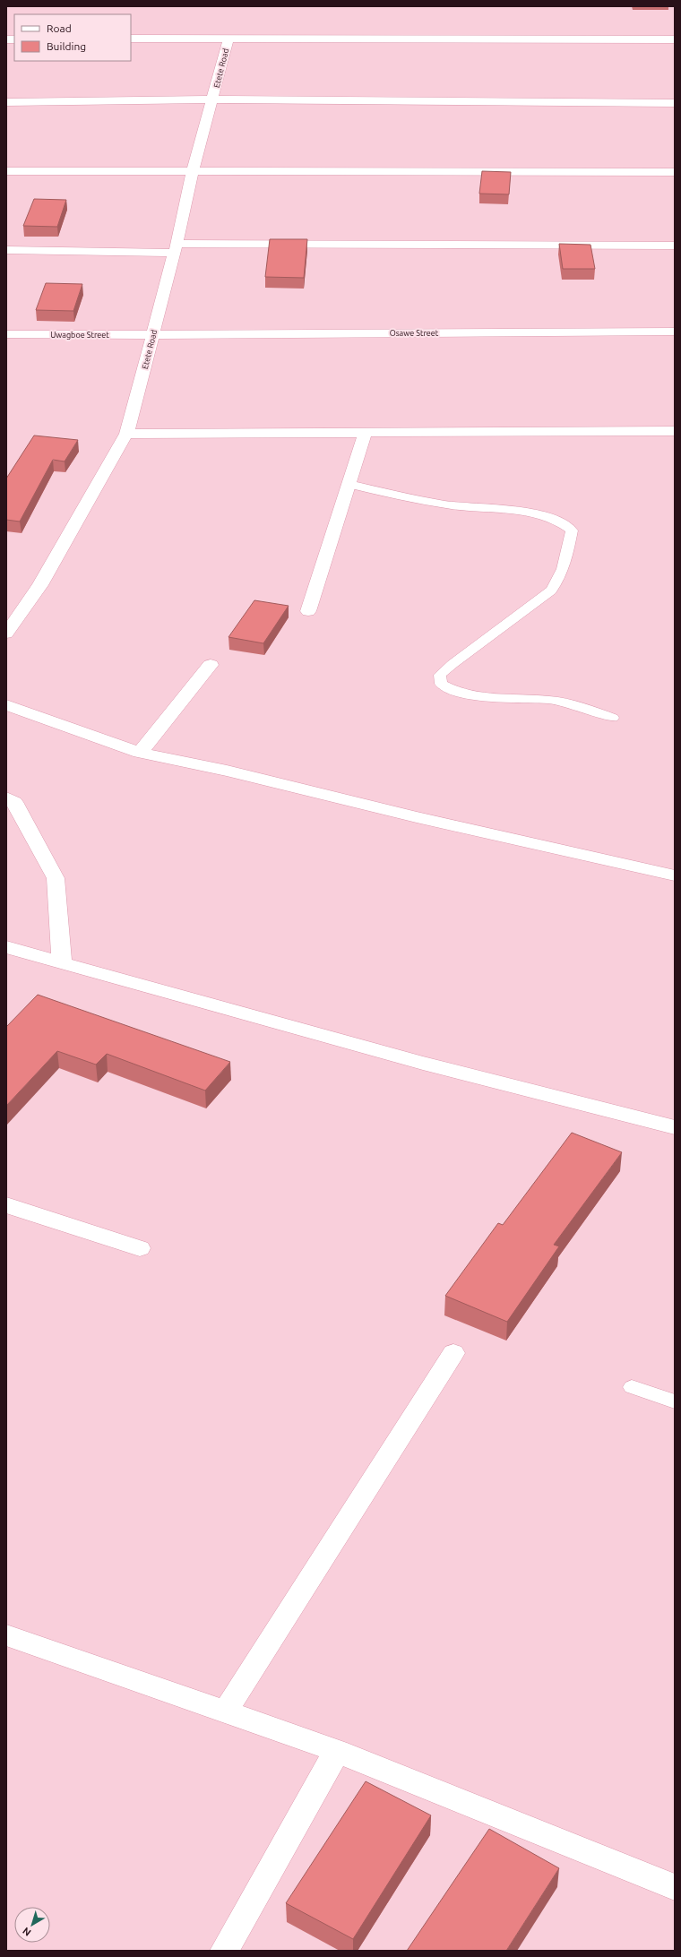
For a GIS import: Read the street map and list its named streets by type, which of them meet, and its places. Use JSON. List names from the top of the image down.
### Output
{
  "streets": {
    "street": ["Etete Road", "Osawe Street", "Uwagboe Street"]
  },
  "crossings": [
    ["Etete Road", "Osawe Street"],
    ["Etete Road", "Uwagboe Street"],
    ["Osawe Street", "Uwagboe Street"]
  ],
  "legend": ["Road", "Building"],
  "north": "bottom left"
}
